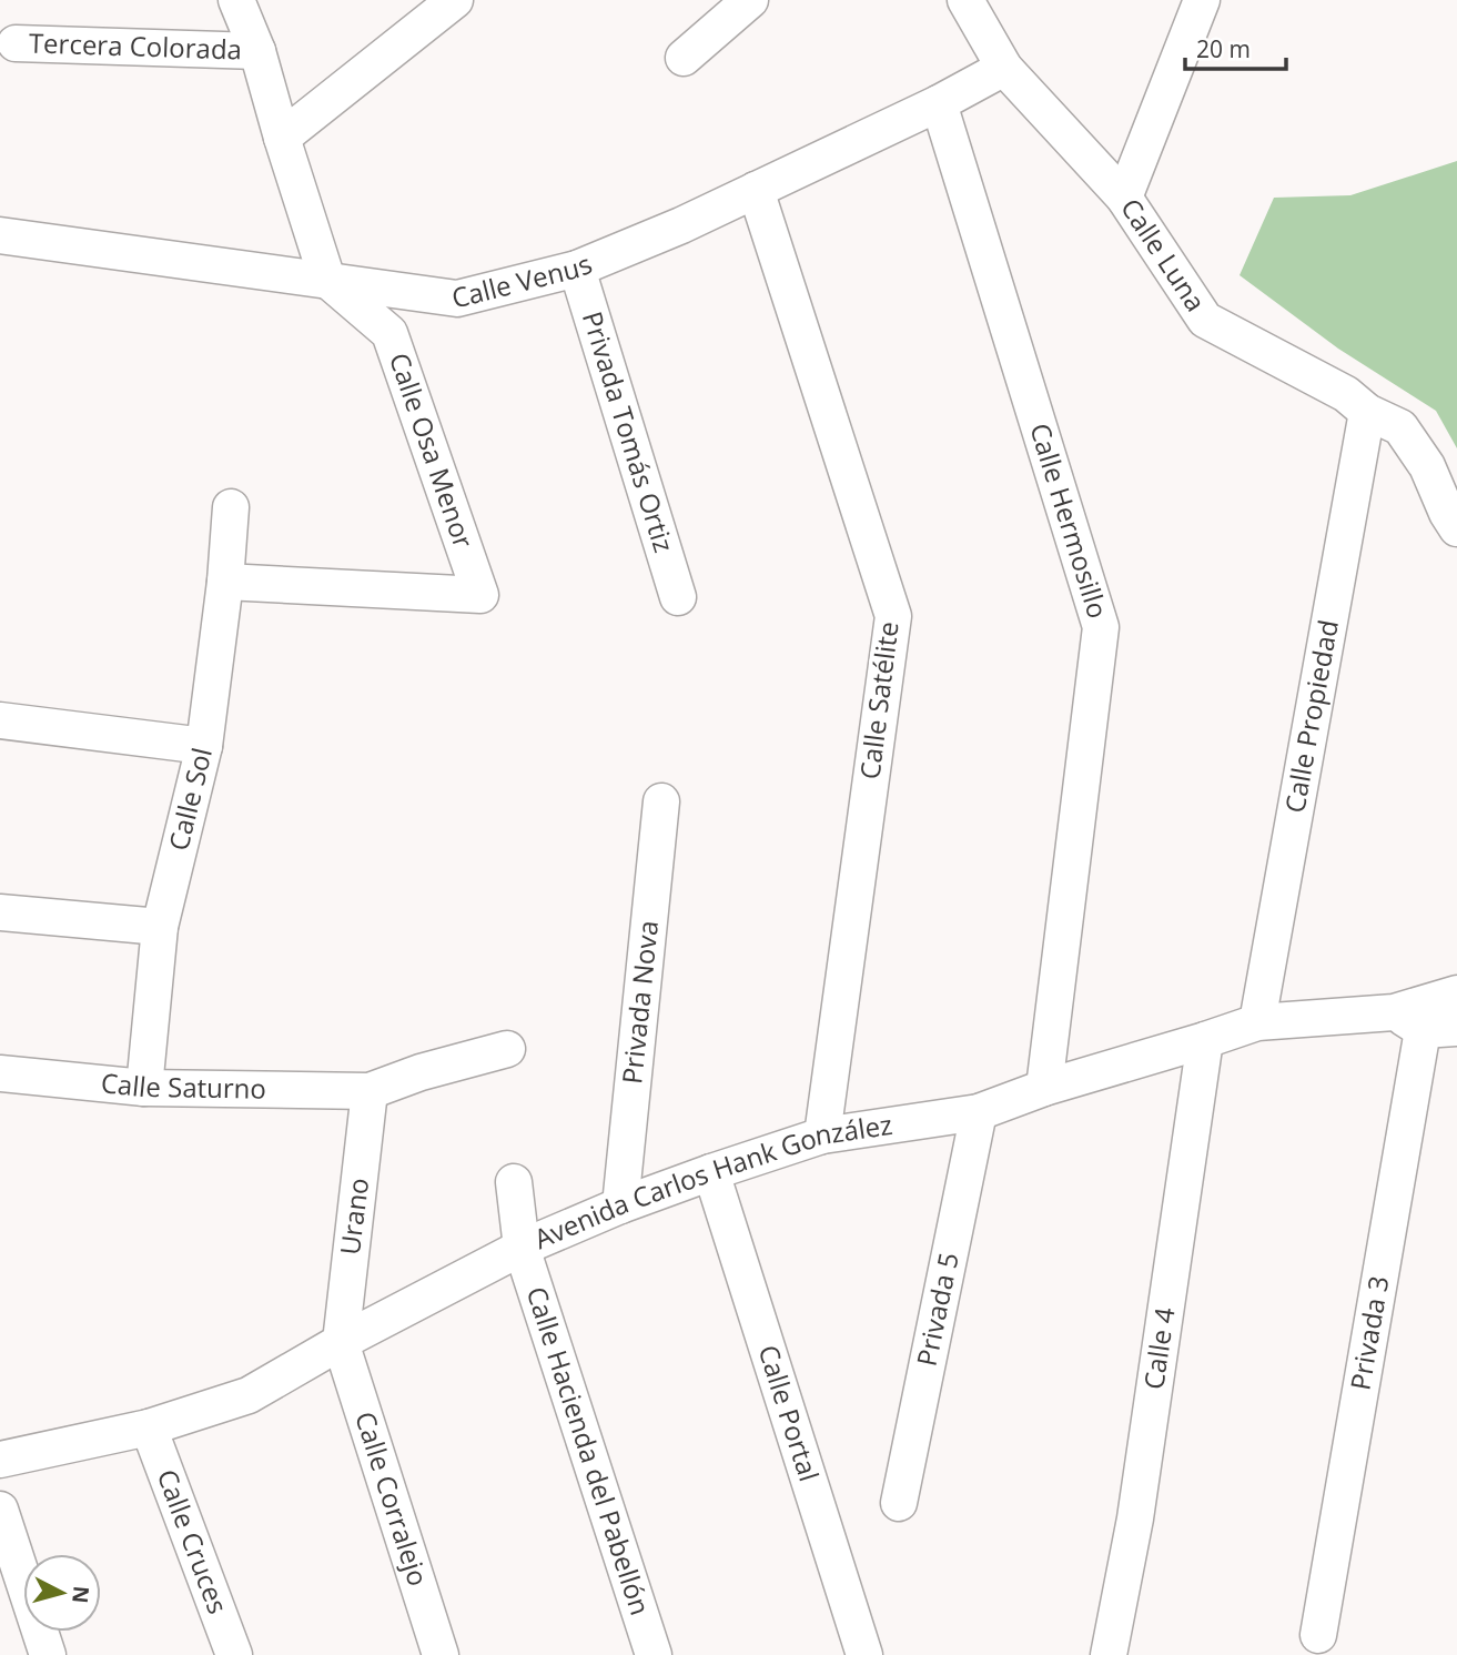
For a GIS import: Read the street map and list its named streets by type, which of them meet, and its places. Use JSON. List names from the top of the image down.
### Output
{
  "streets": {
    "street": [
      "Tercera Colorada",
      "Calle Luna",
      "Calle Venus",
      "Privada Tomás Ortiz",
      "Calle Osa Menor",
      "Calle Hermosillo",
      "Calle Satélite",
      "Calle Propiedad",
      "Calle Sol",
      "Privada Nova",
      "Calle Saturno",
      "Avenida Carlos Hank González",
      "Urano",
      "Privada 5",
      "Privada 3",
      "Calle 4",
      "Calle Portal",
      "Calle Hacienda del Pabellón",
      "Calle Corralejo",
      "Calle Cruces"
    ]
  },
  "crossings": [
    ["Calle Luna", "Calle Venus"],
    ["Calle Luna", "Calle Propiedad"],
    ["Calle Venus", "Privada Tomás Ortiz"],
    ["Calle Venus", "Calle Osa Menor"],
    ["Calle Venus", "Calle Hermosillo"],
    ["Calle Venus", "Calle Satélite"],
    ["Calle Osa Menor", "Calle Sol"],
    ["Calle Hermosillo", "Avenida Carlos Hank González"],
    ["Calle Satélite", "Avenida Carlos Hank González"],
    ["Calle Propiedad", "Avenida Carlos Hank González"],
    ["Calle Sol", "Calle Saturno"],
    ["Privada Nova", "Avenida Carlos Hank González"],
    ["Calle Saturno", "Urano"],
    ["Avenida Carlos Hank González", "Urano"],
    ["Avenida Carlos Hank González", "Privada 5"],
    ["Avenida Carlos Hank González", "Privada 3"],
    ["Avenida Carlos Hank González", "Calle 4"],
    ["Avenida Carlos Hank González", "Calle Portal"],
    ["Avenida Carlos Hank González", "Calle Hacienda del Pabellón"],
    ["Avenida Carlos Hank González", "Calle Corralejo"],
    ["Avenida Carlos Hank González", "Calle Cruces"],
    ["Urano", "Calle Corralejo"]
  ],
  "scale_bar": "20 m",
  "north": "right"
}
